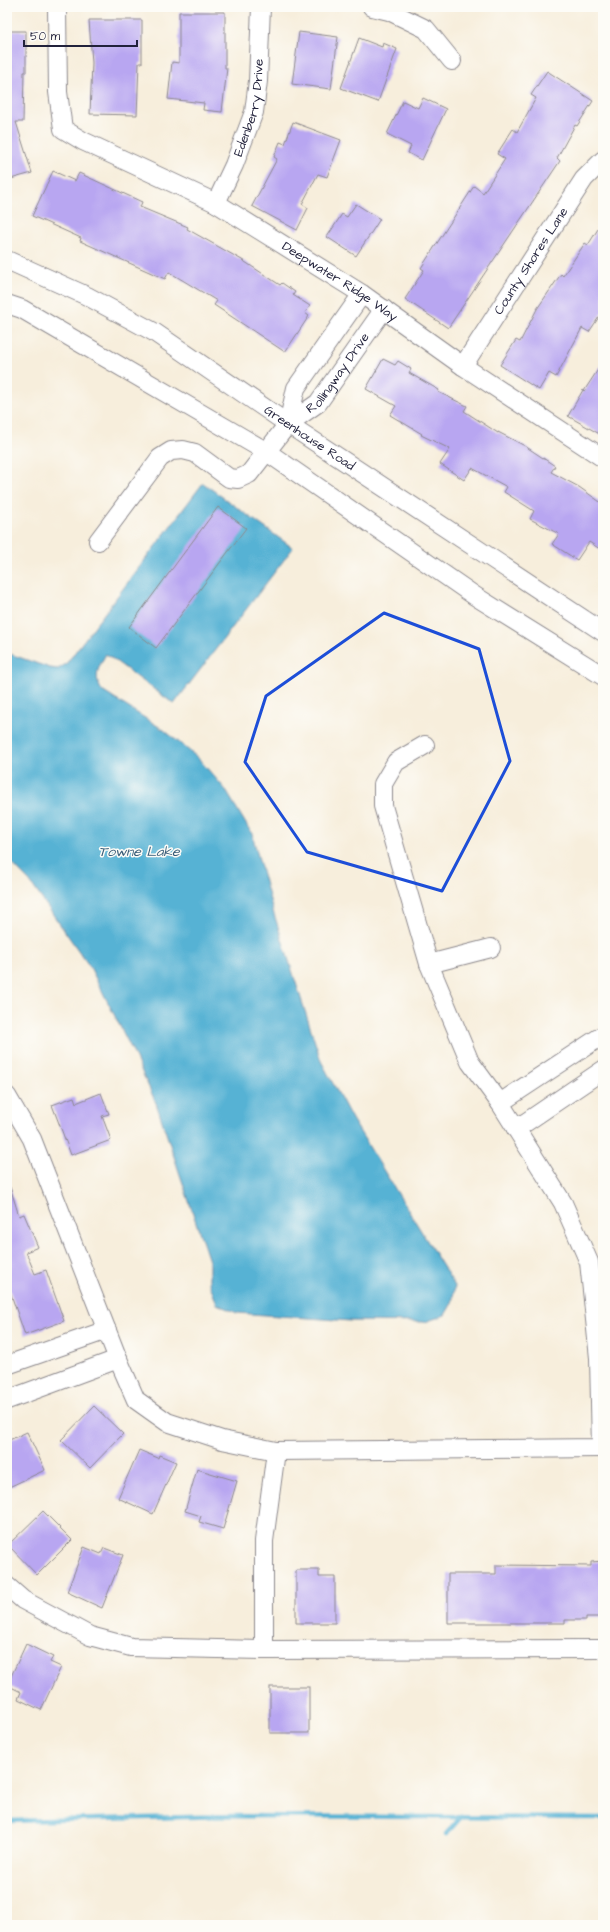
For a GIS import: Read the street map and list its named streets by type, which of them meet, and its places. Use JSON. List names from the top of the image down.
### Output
{
  "streets": {
    "street": [
      "Edenberry Drive",
      "County Shores Lane",
      "Deepwater Ridge Way",
      "Rollingway Drive",
      "Greenhouse Road"
    ]
  },
  "crossings": [
    ["Edenberry Drive", "Deepwater Ridge Way"],
    ["County Shores Lane", "Deepwater Ridge Way"],
    ["Deepwater Ridge Way", "Rollingway Drive"],
    ["Rollingway Drive", "Greenhouse Road"]
  ],
  "water": ["Towne Lake"],
  "scale_bar": "50 m"
}
